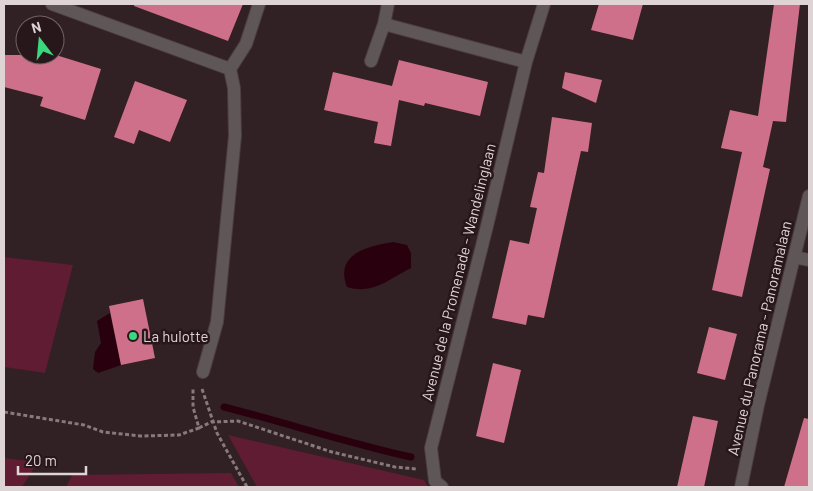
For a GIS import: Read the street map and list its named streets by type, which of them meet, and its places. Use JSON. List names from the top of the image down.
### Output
{
  "streets": {
    "street": ["Avenue de la Promenade - Wandelinglaan", "Avenue du Panorama - Panoramalaan"]
  },
  "places": ["La hulotte"],
  "scale_bar": "20 m",
  "north": "top"
}
